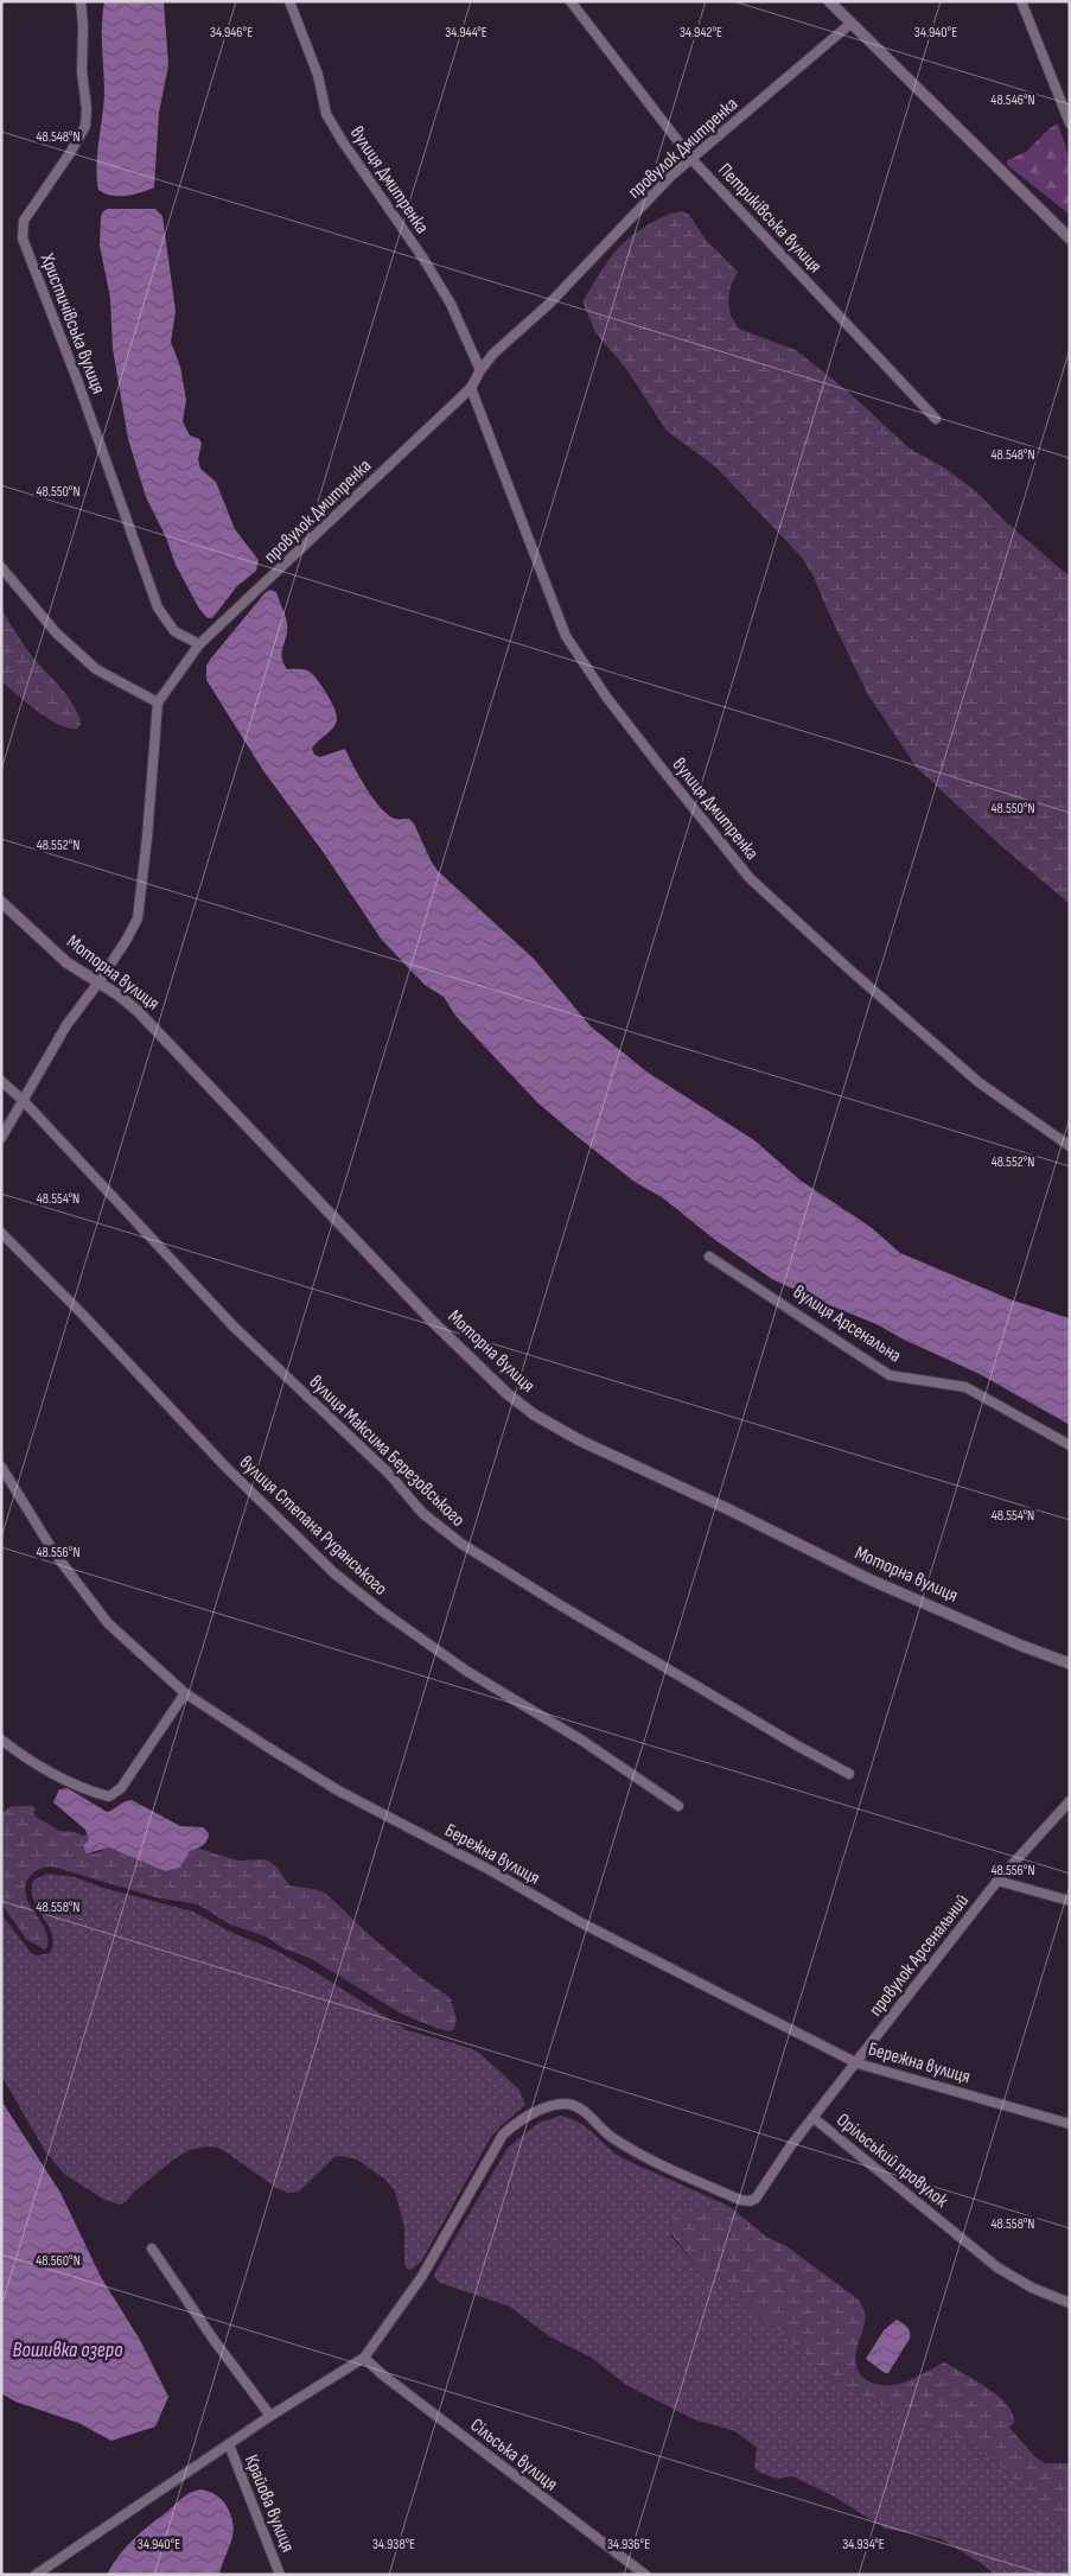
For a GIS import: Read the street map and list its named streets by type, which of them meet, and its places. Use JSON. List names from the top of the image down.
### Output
{
  "streets": {
    "street": [
      "провулок Дмитренка",
      "вулиця Дмитренка",
      "Петриківська вулиця",
      "Христичівська вулиця",
      "Моторна вулиця",
      "вулиця Арсенальна",
      "вулиця Максима Березовського",
      "вулиця Степана Руданського",
      "Бережна вулиця",
      "провулок Арсенальний",
      "Орільський провулок",
      "Сільська вулиця",
      "Крайова вулиця"
    ]
  },
  "crossings": [
    ["провулок Дмитренка", "вулиця Дмитренка"],
    ["провулок Дмитренка", "Петриківська вулиця"],
    ["провулок Дмитренка", "Христичівська вулиця"],
    ["Бережна вулиця", "провулок Арсенальний"],
    ["провулок Арсенальний", "Орільський провулок"],
    ["провулок Арсенальний", "Сільська вулиця"]
  ],
  "water": ["Вошивка озеро"],
  "coordinates": [
    "34.946°E",
    "34.944°E",
    "34.942°E",
    "34.940°E",
    "48.546°N",
    "48.548°N",
    "48.550°N",
    "48.552°N",
    "48.554°N",
    "48.556°N",
    "48.558°N",
    "48.560°N",
    "34.938°E",
    "34.936°E",
    "34.934°E"
  ]
}
